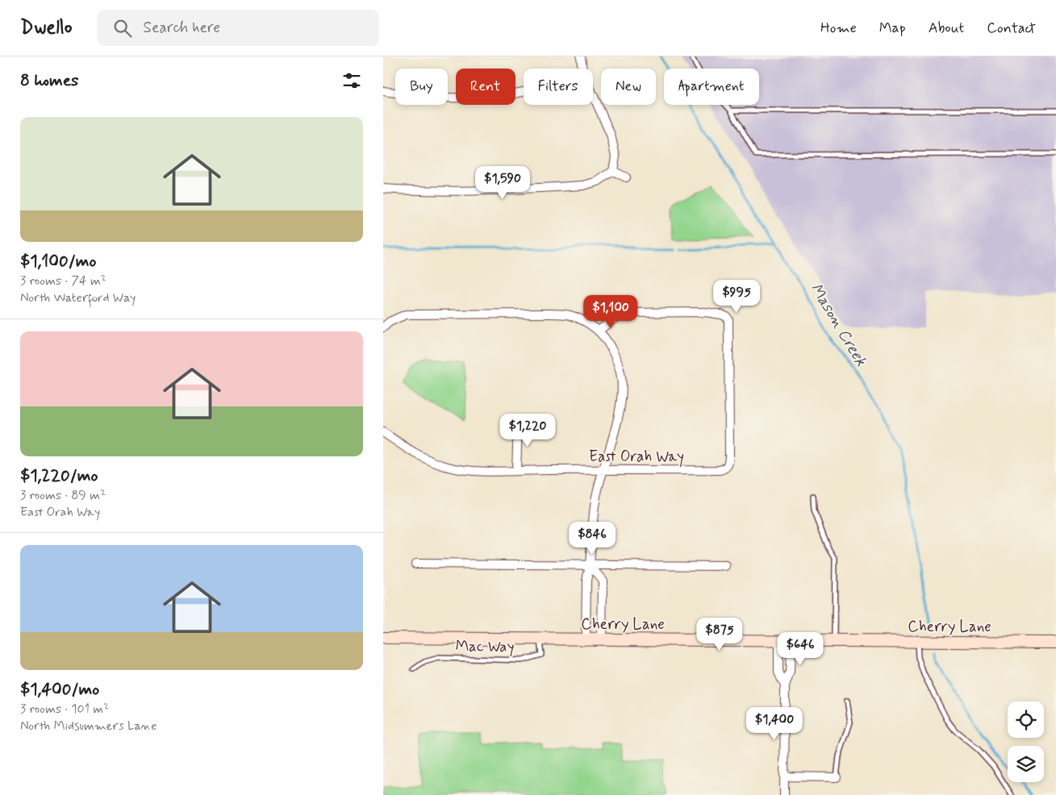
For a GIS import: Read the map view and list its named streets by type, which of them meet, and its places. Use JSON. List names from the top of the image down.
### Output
{
  "streets": {
    "main road": ["Cherry Lane"],
    "street": ["East Orah Way"],
    "lane": ["Mac Way"]
  },
  "crossings": [
    ["Cherry Lane", "Mac Way"]
  ],
  "water": ["Mason Creek"],
  "page": {
    "header": "Dwello",
    "search": "Search here",
    "nav": [
      "Home",
      "Map",
      "About",
      "Contact"
    ],
    "heading": "8 homes",
    "chip": [
      "Buy",
      "Rent",
      "Filters",
      "New",
      "Apartment"
    ],
    "list": [
      {
        "name": "$1,100/mo",
        "note": "3 rooms · 74 m² · North Waterford Way"
      },
      {
        "name": "$1,220/mo",
        "note": "3 rooms · 89 m² · East Orah Way"
      },
      {
        "name": "$1,400/mo",
        "note": "3 rooms · 101 m² · North Midsummers Lane"
      }
    ],
    "price": [
      "$1,590",
      "$995",
      "$1,100",
      "$1,220",
      "$846",
      "$875",
      "$646",
      "$1,400"
    ]
  }
}
